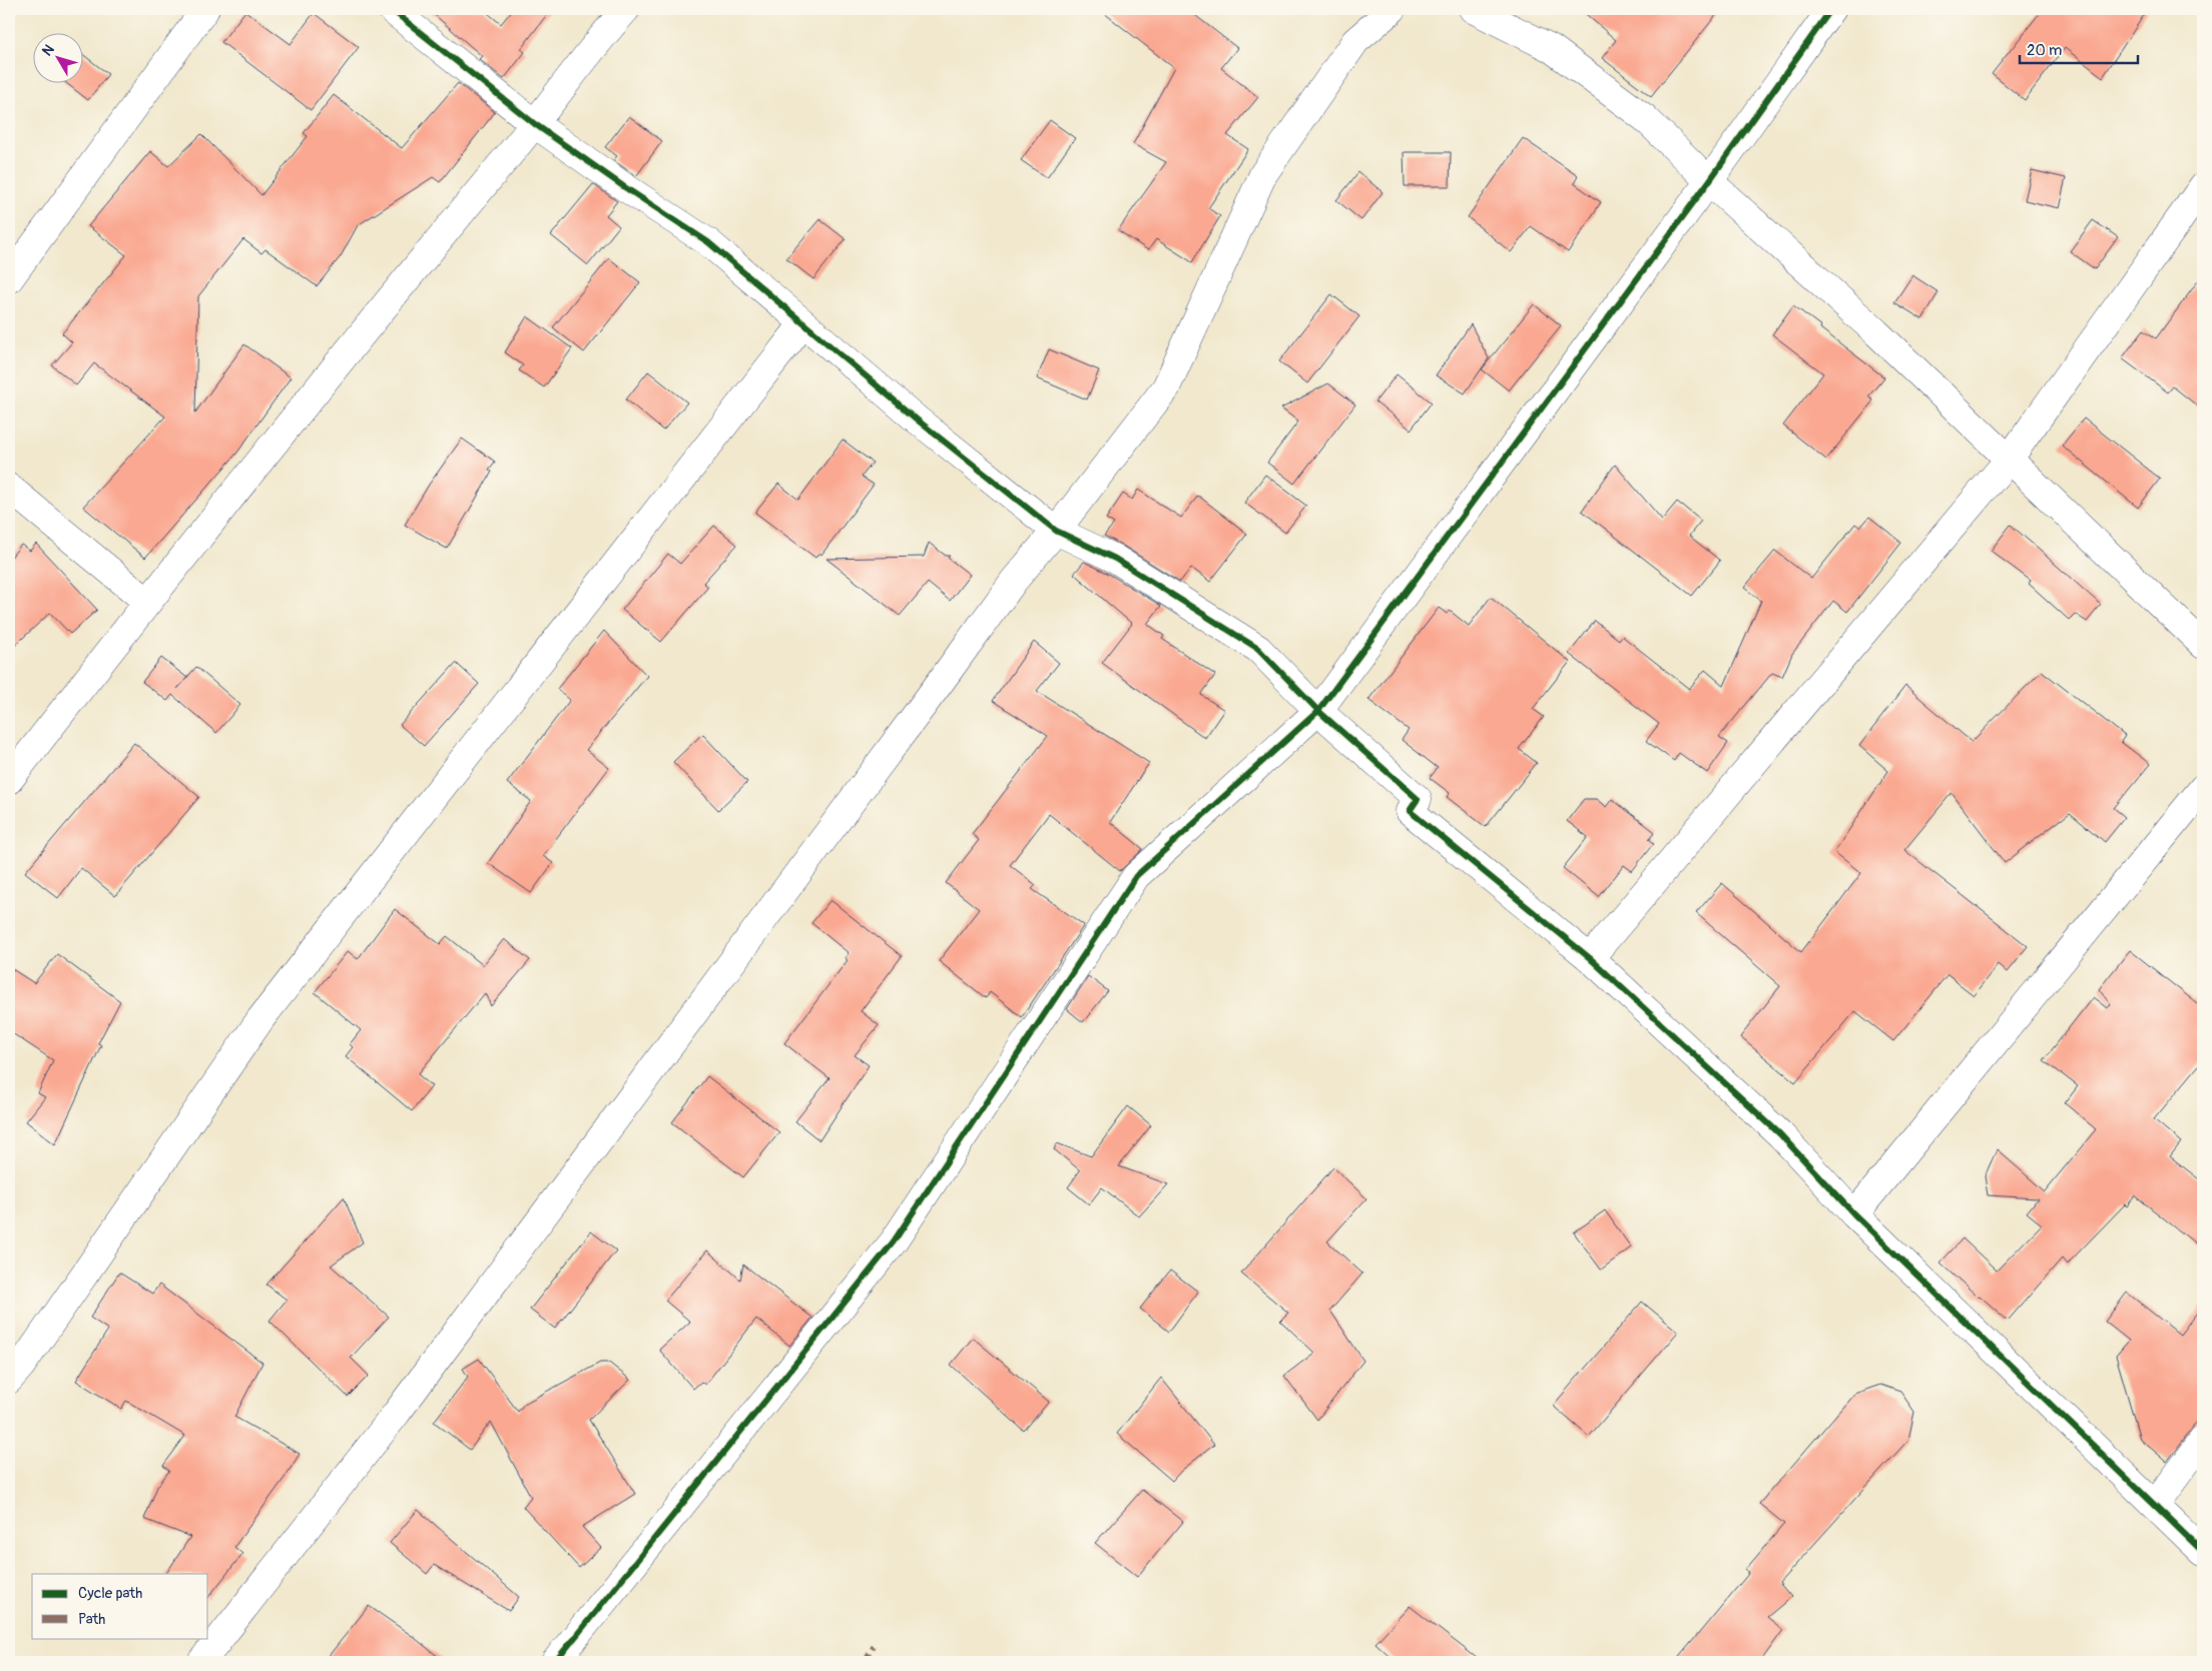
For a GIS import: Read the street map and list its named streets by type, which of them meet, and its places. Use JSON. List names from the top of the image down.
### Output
{
  "legend": ["Cycle path", "Path"],
  "scale_bar": "20 m",
  "north": "top left"
}
